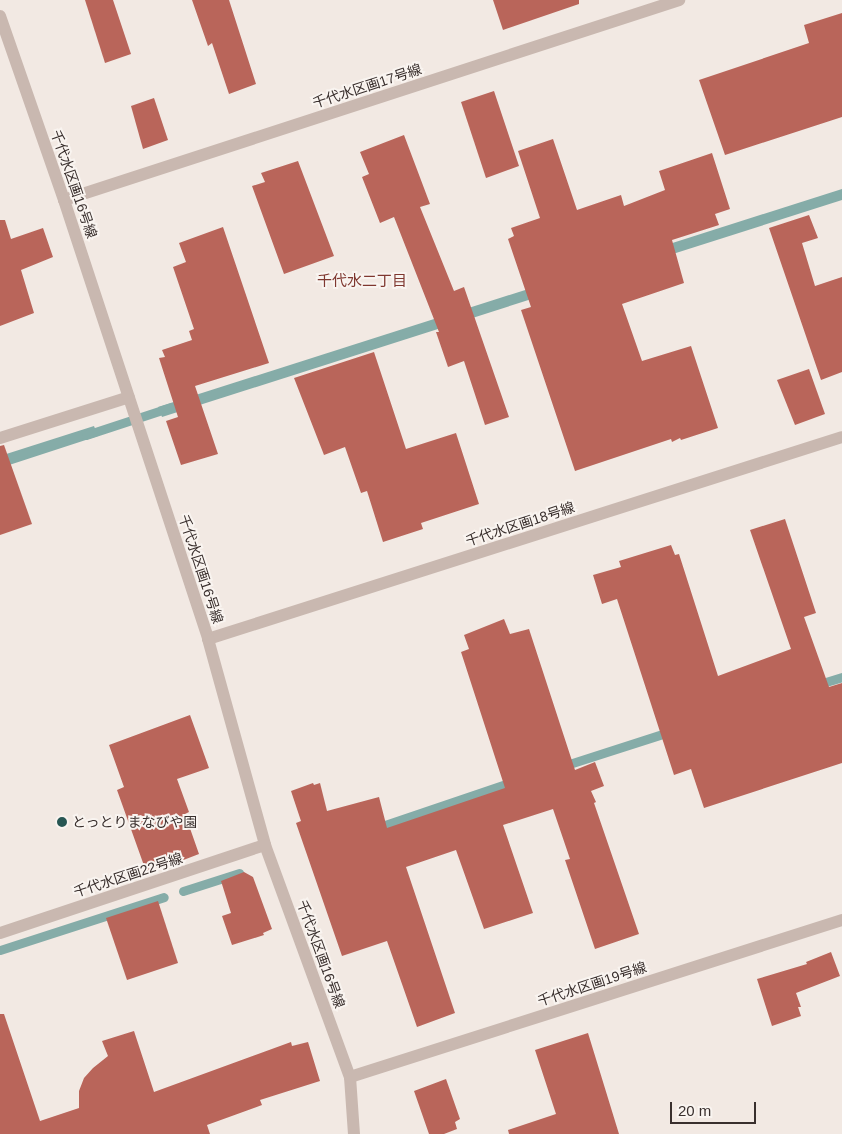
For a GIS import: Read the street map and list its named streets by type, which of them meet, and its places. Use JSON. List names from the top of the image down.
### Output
{
  "streets": {
    "street": [
      "千代水区画17号線",
      "千代水区画16号線",
      "千代水区画18号線",
      "千代水区画22号線",
      "千代水区画19号線"
    ]
  },
  "crossings": [
    ["千代水区画17号線", "千代水区画16号線"],
    ["千代水区画16号線", "千代水区画18号線"],
    ["千代水区画16号線", "千代水区画22号線"],
    ["千代水区画16号線", "千代水区画19号線"]
  ],
  "districts": ["千代水二丁目"],
  "places": ["とっとりまなびや園"],
  "scale_bar": "20 m"
}
